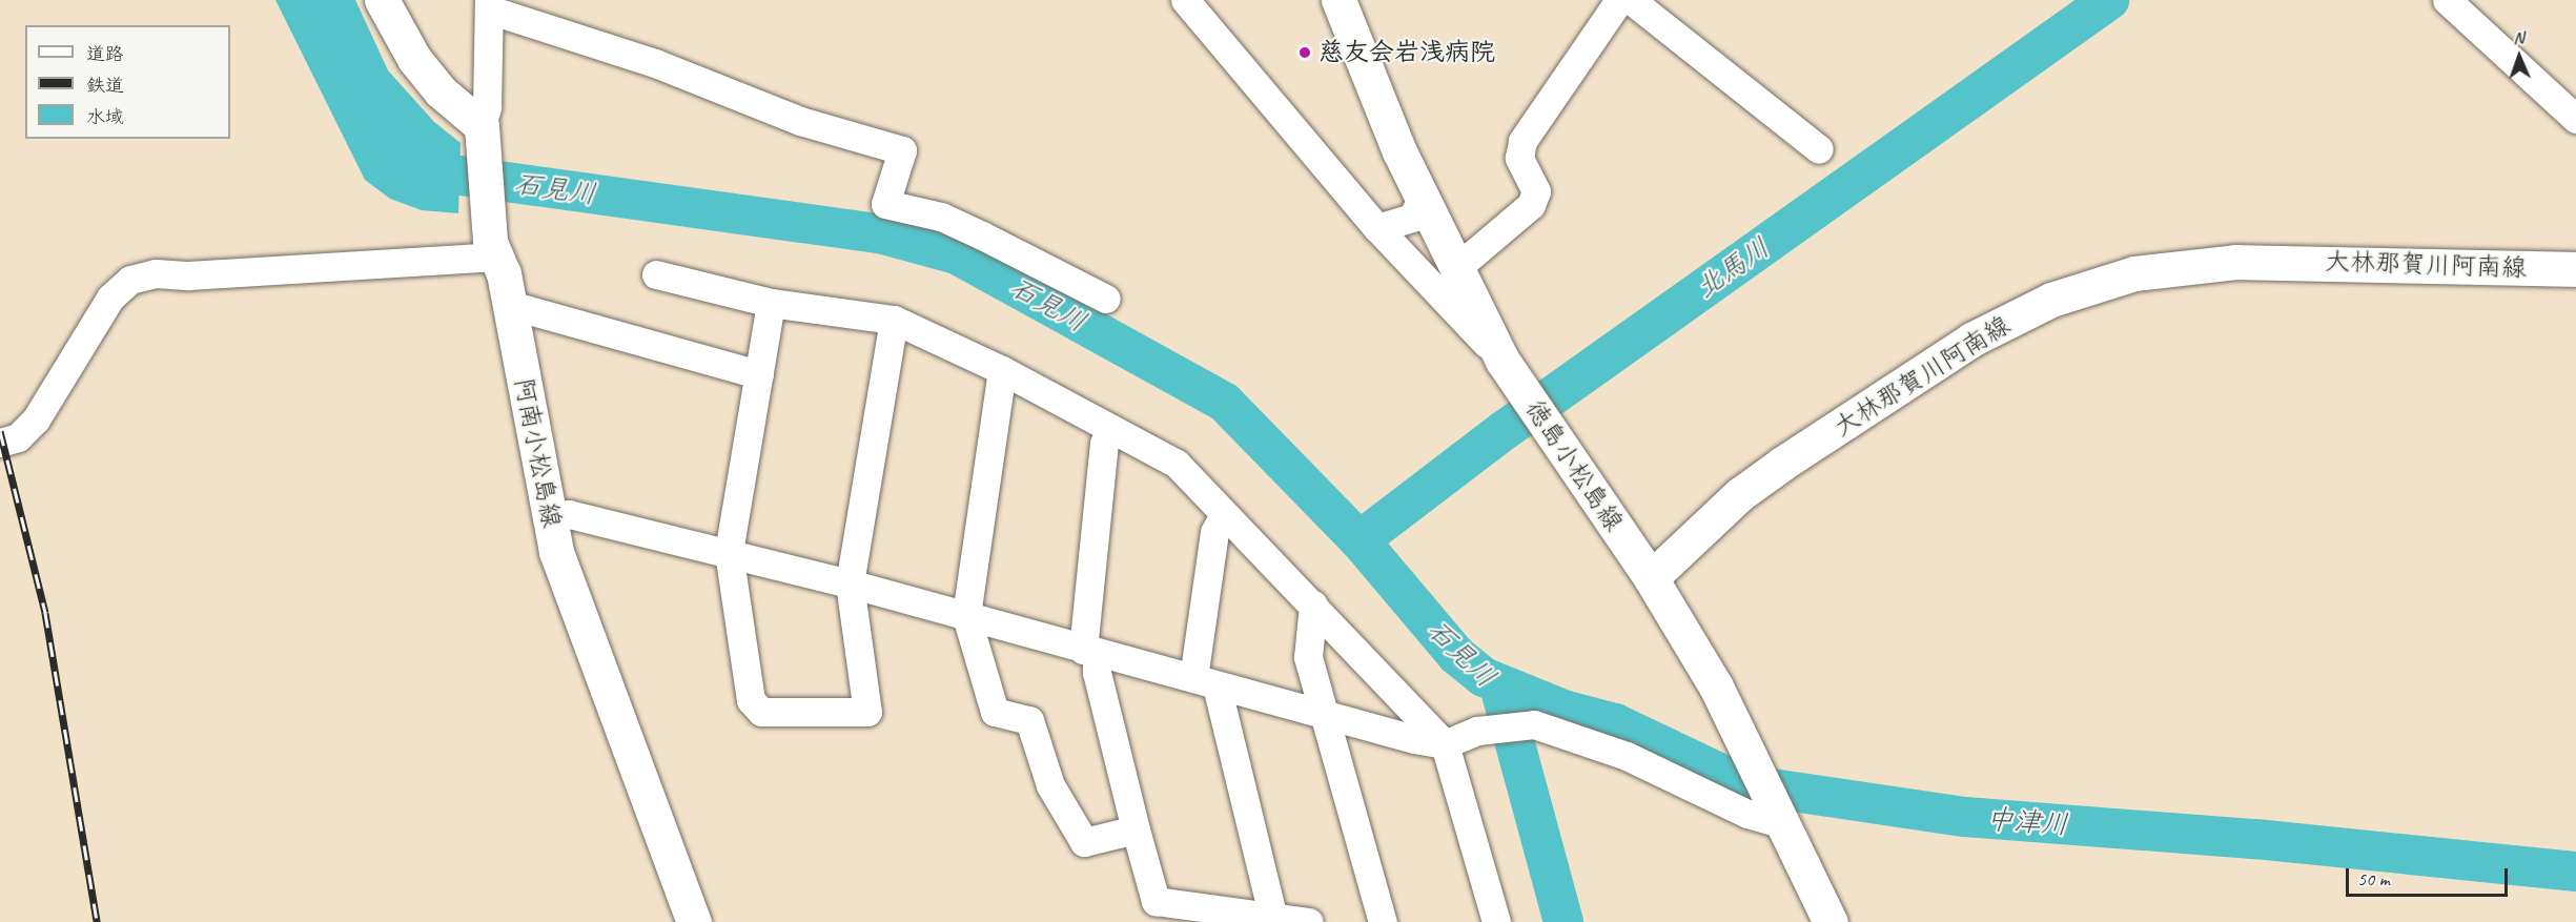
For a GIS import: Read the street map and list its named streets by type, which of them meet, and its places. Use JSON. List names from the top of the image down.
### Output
{
  "streets": {
    "main road": ["大林那賀川阿南線", "阿南小松島線", "徳島小松島線"]
  },
  "crossings": [
    ["大林那賀川阿南線", "徳島小松島線"]
  ],
  "water": ["石見川", "北馬川", "中津川"],
  "places": ["慈友会岩浅病院"],
  "legend": ["道路", "鉄道", "水域"],
  "scale_bar": "50 m",
  "north": "top"
}
